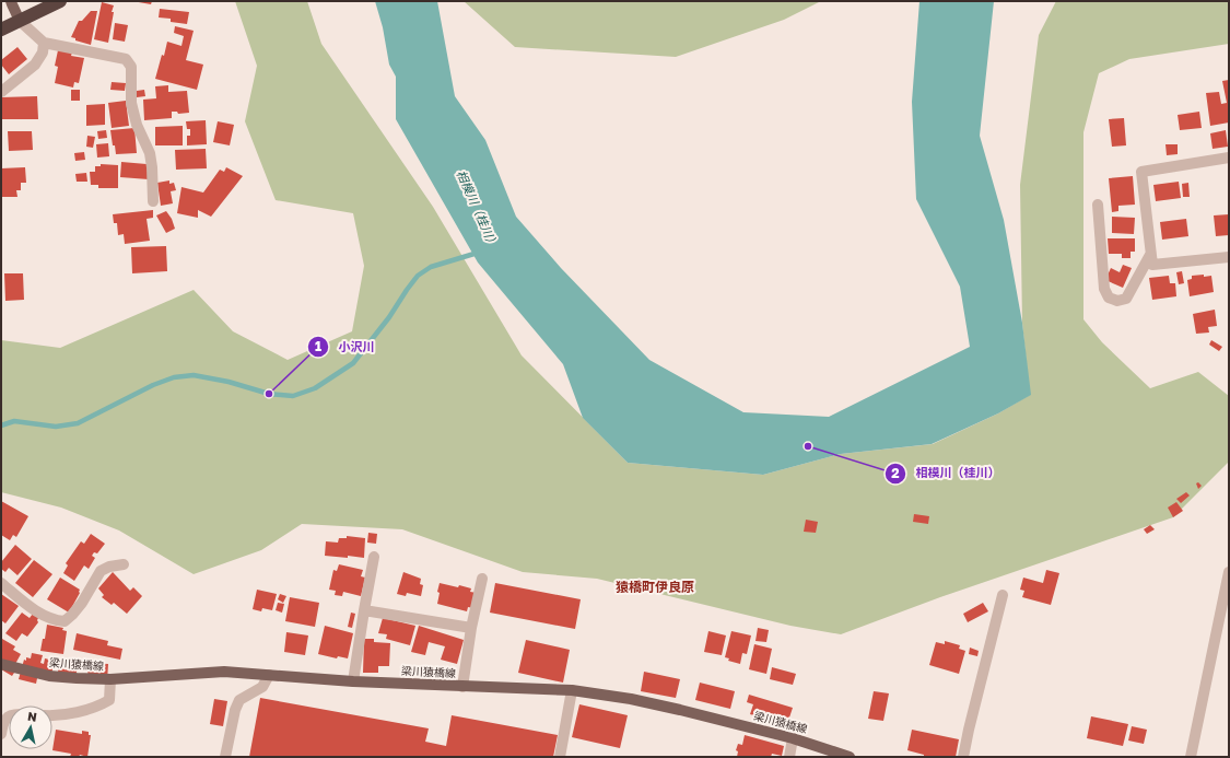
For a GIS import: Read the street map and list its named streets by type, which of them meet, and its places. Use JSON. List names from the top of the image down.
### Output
{
  "streets": {
    "main road": ["梁川猿橋線"]
  },
  "districts": ["猿橋町伊良原"],
  "water": ["相模川（桂川）"],
  "places": ["小沢川", "相模川（桂川）"],
  "north": "top"
}
